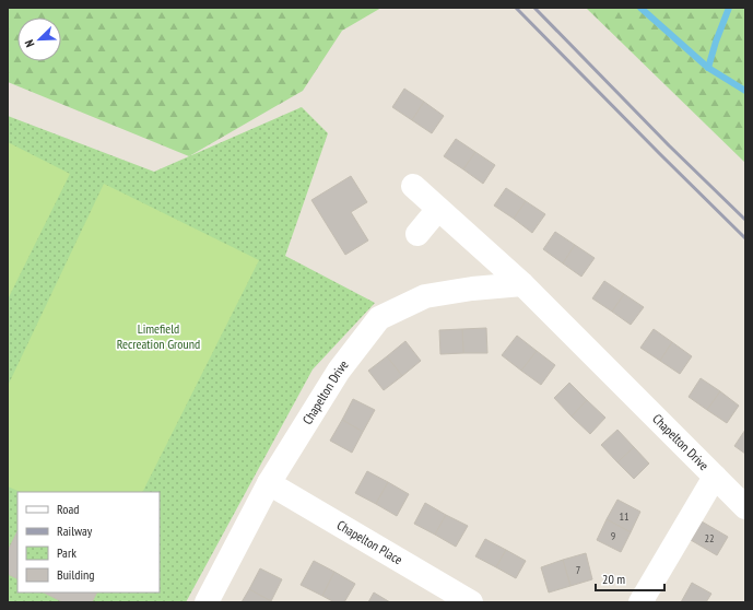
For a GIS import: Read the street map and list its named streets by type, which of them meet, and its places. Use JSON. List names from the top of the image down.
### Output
{
  "streets": {
    "street": ["Chapelton Drive", "Chapelton Place"]
  },
  "crossings": [
    ["Chapelton Drive", "Chapelton Place"]
  ],
  "parks": ["Limefield Recreation Ground"],
  "house_numbers": [
    "11",
    "9",
    "22",
    "7"
  ],
  "legend": [
    "Road",
    "Railway",
    "Park",
    "Building"
  ],
  "scale_bar": "20 m",
  "north": "bottom left"
}
